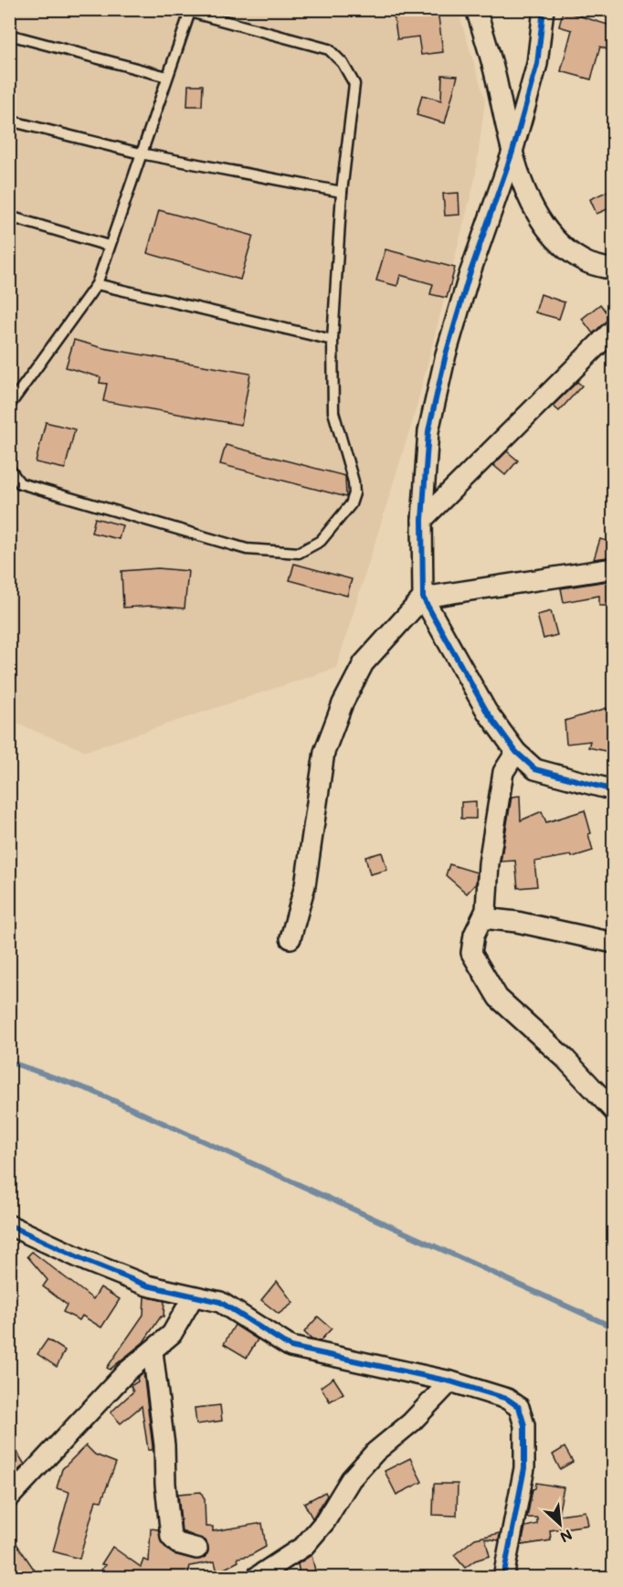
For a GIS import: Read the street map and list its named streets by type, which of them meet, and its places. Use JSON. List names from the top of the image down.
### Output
{
  "north": "bottom right"
}
